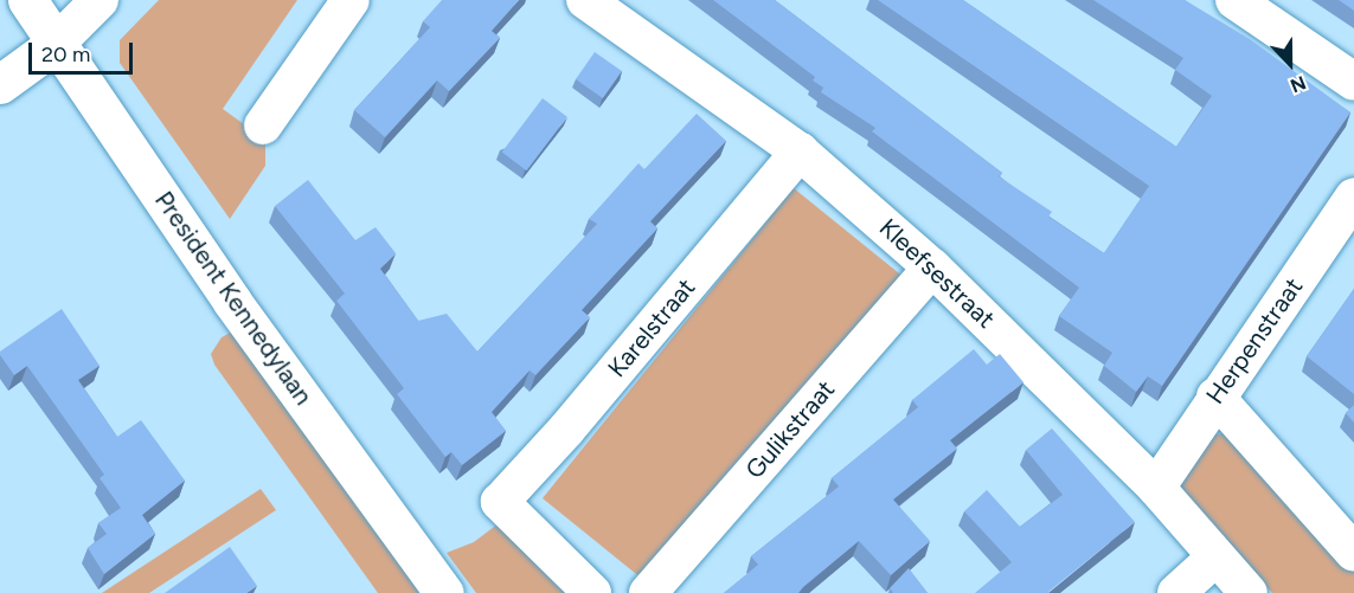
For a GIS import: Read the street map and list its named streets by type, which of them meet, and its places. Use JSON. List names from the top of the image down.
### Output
{
  "streets": {
    "street": [
      "Kleefsestraat",
      "President Kennedylaan",
      "Karelstraat",
      "Herpenstraat",
      "Gulikstraat"
    ]
  },
  "crossings": [
    ["Kleefsestraat", "Karelstraat"],
    ["Kleefsestraat", "Herpenstraat"],
    ["Kleefsestraat", "Gulikstraat"]
  ],
  "scale_bar": "20 m",
  "north": "bottom"
}
